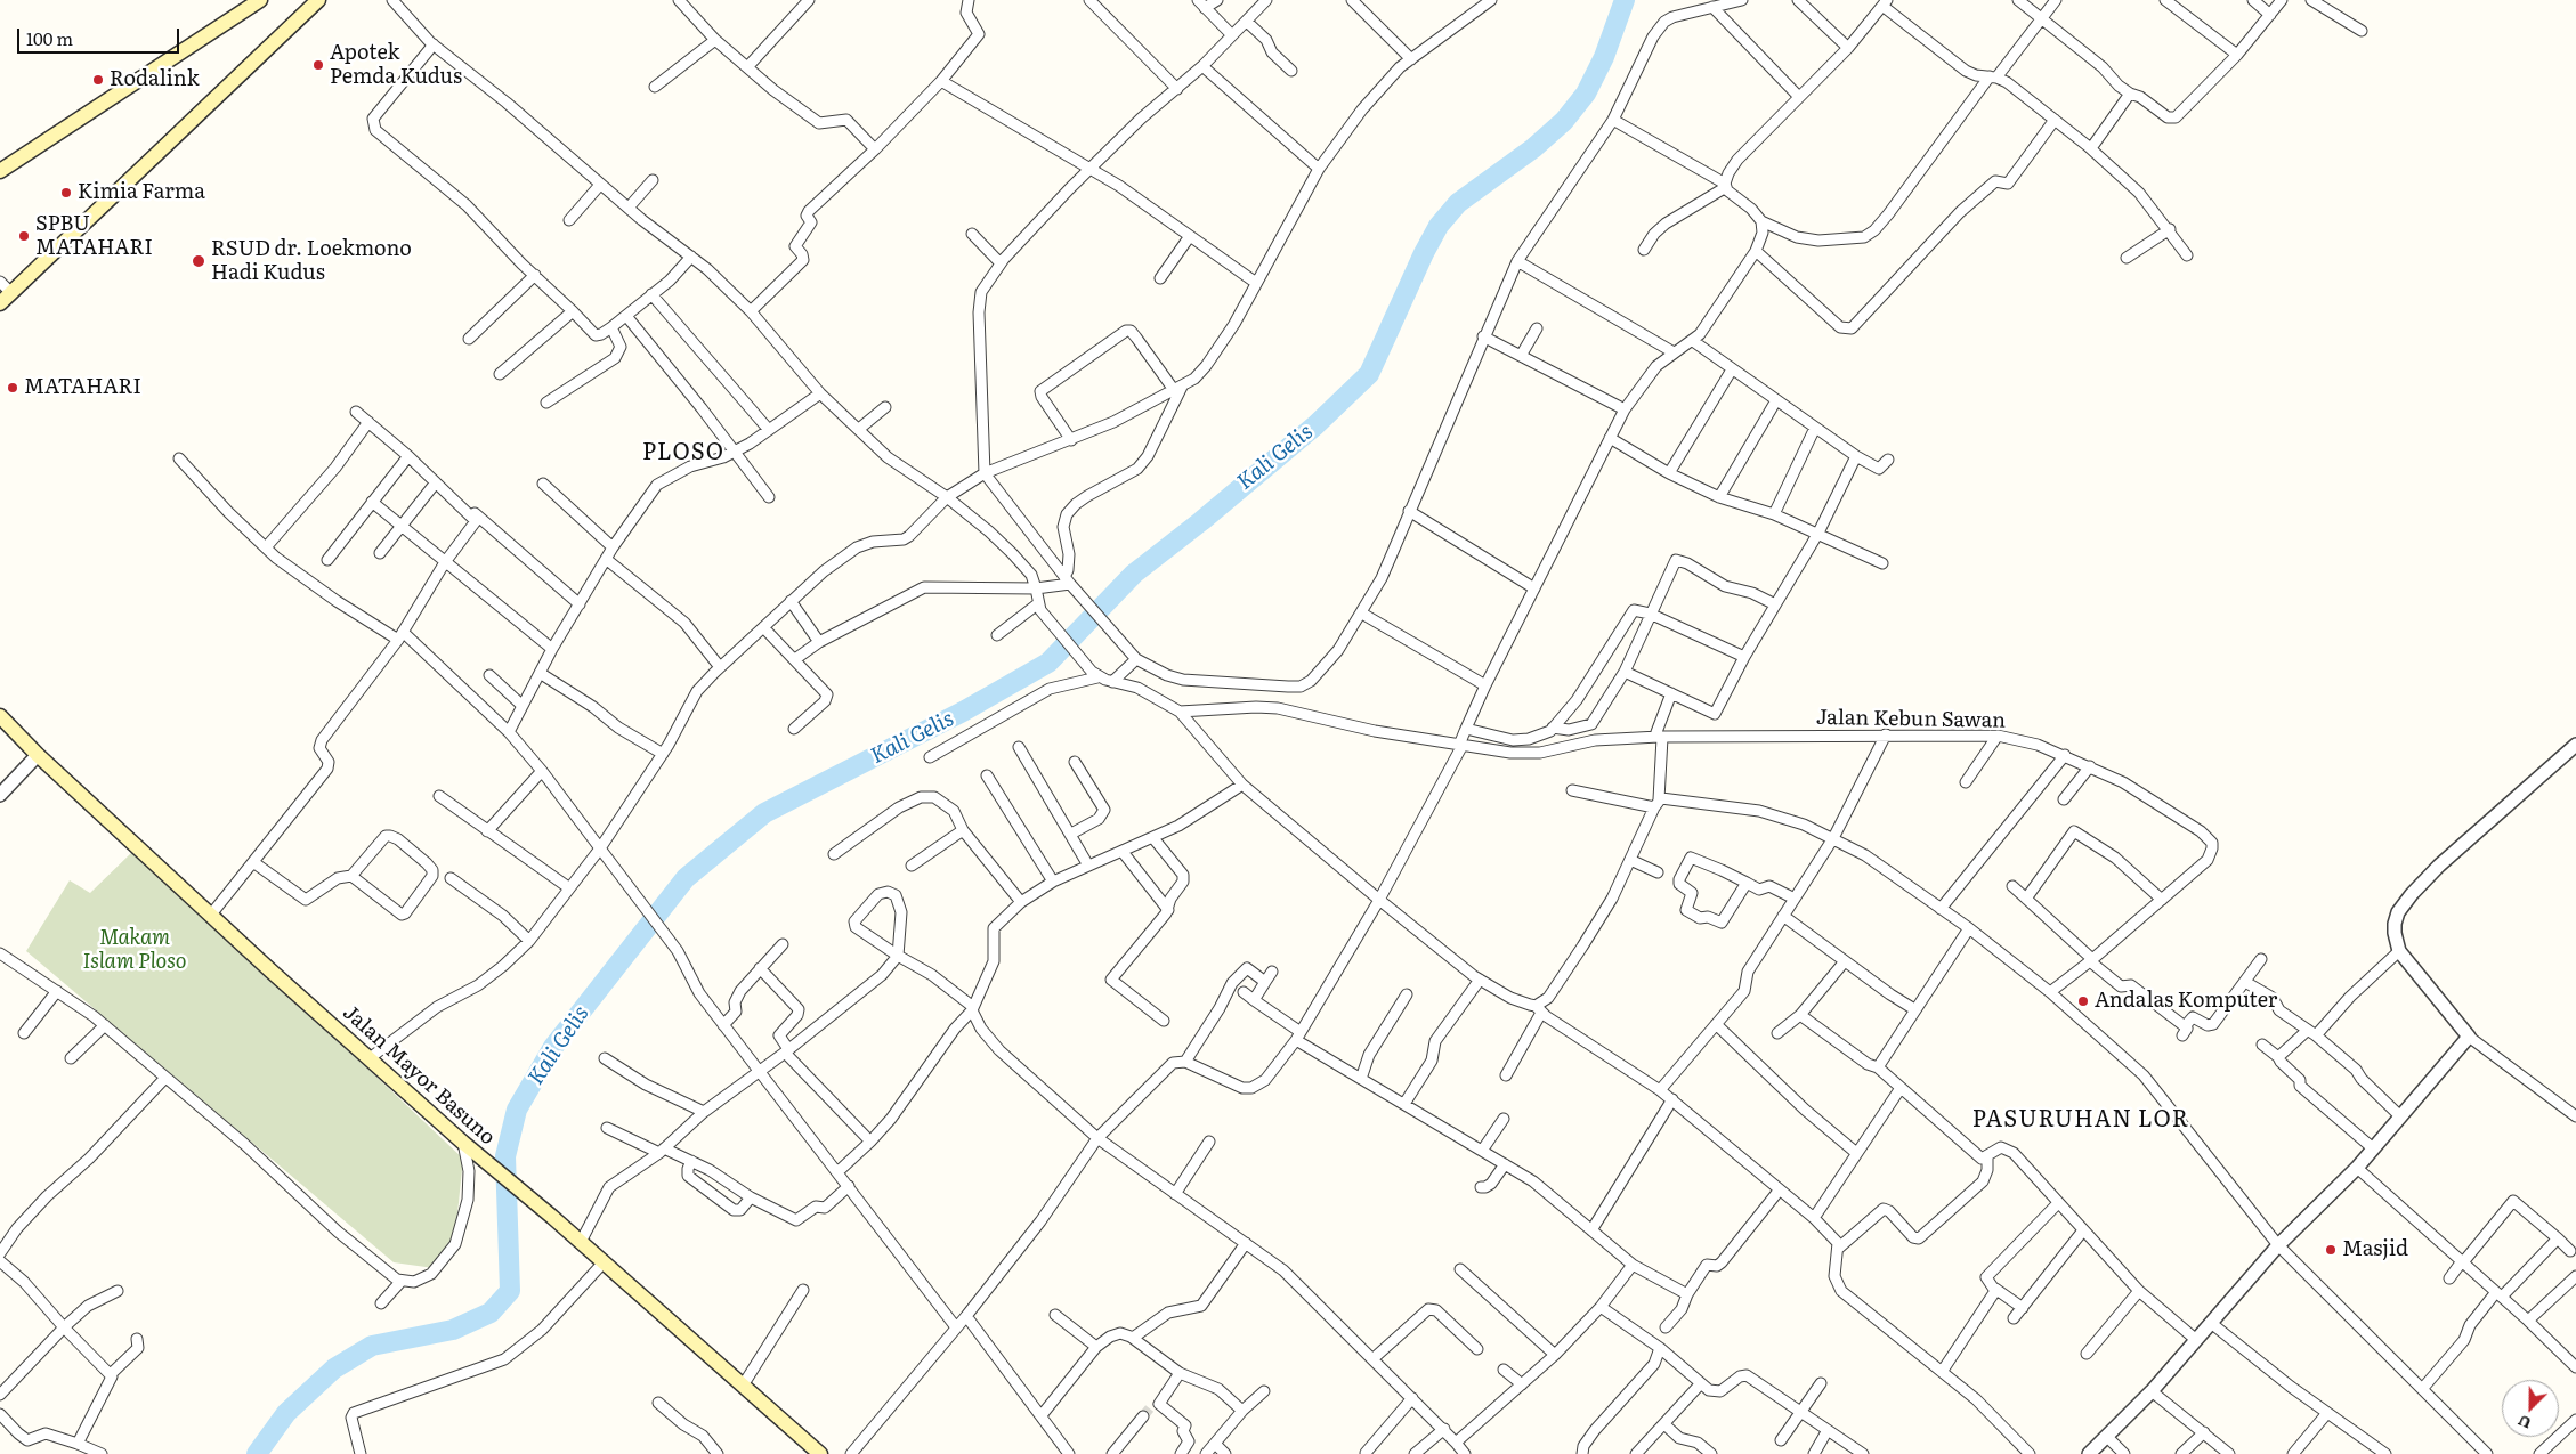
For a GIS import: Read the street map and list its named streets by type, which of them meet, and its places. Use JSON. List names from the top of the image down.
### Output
{
  "streets": {
    "main road": ["Jalan Mayor Basuno"],
    "street": ["Jalan Kebun Sawan"]
  },
  "districts": ["PLOSO", "PASURUHAN LOR"],
  "water": ["Kali Gelis"],
  "parks": ["Makam Islam Ploso"],
  "places": [
    "Apotek Pemda Kudus",
    "Rodalink",
    "Kimia Farma",
    "SPBU MATAHARI",
    "RSUD dr. Loekmono Hadi Kudus",
    "MATAHARI",
    "Andalas Komputer",
    "Masjid"
  ],
  "scale_bar": "100 m",
  "north": "bottom left"
}
